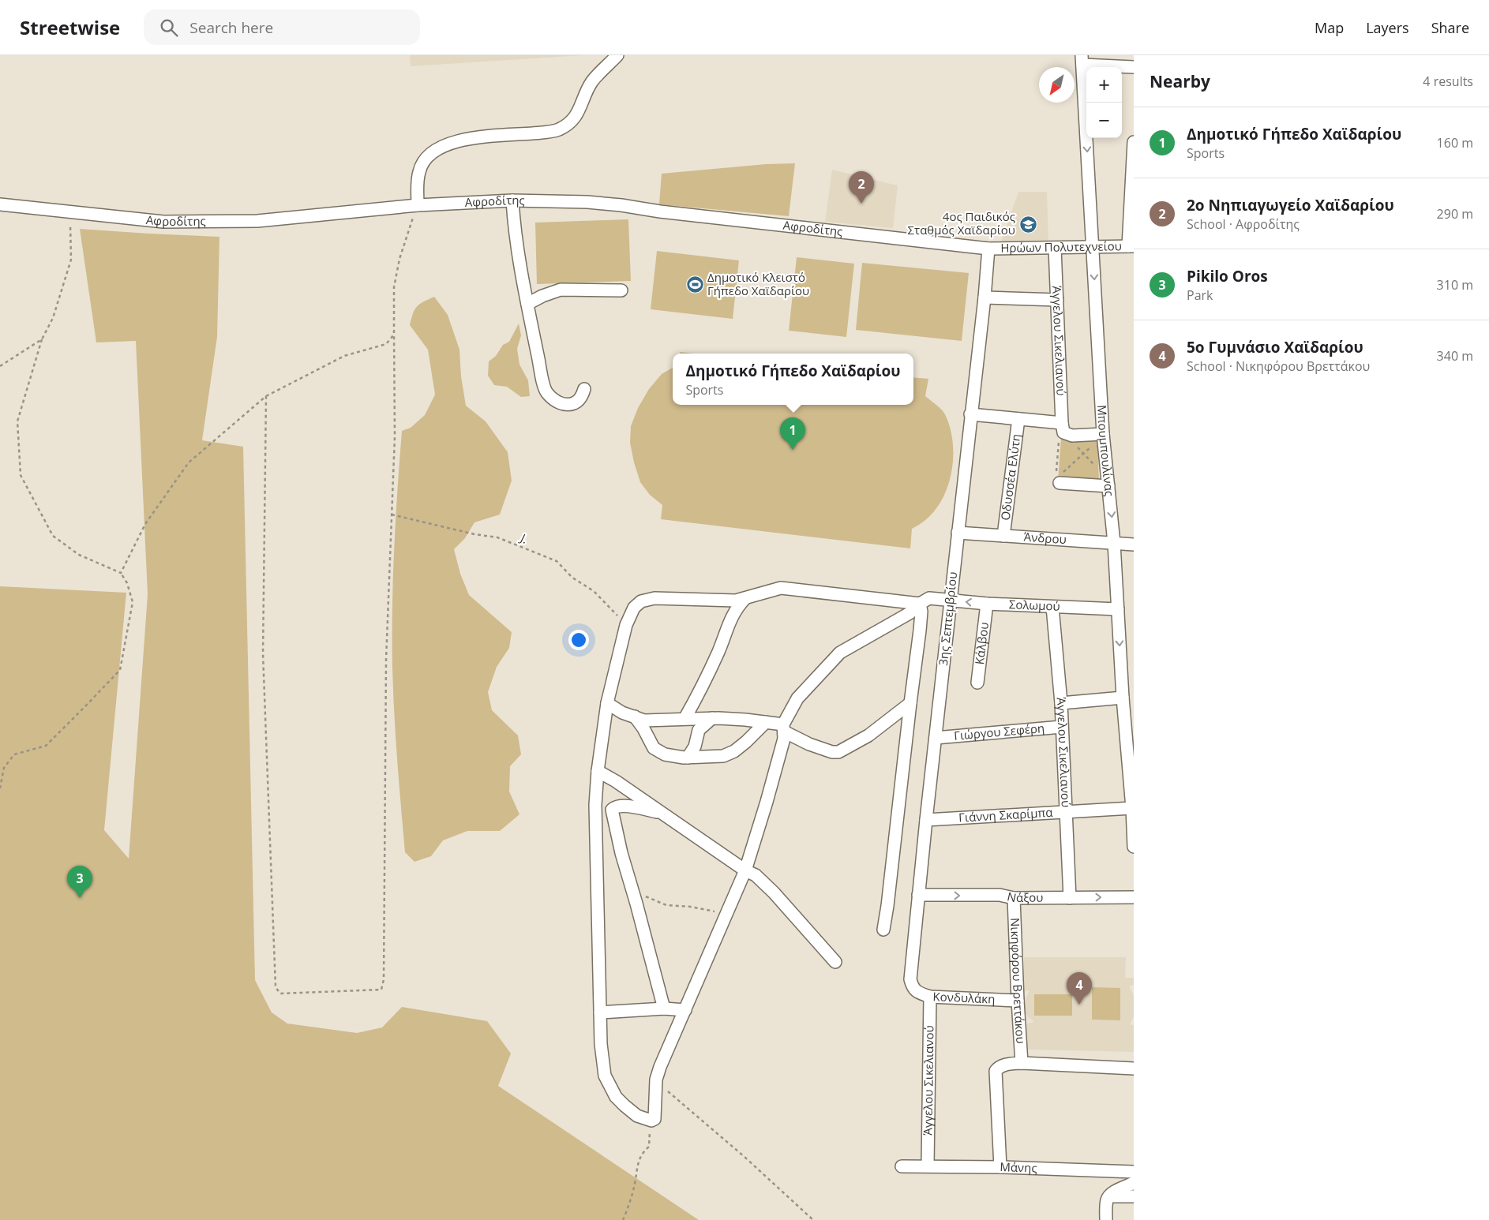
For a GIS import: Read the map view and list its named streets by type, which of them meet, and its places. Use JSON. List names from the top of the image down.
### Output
{
  "streets": {
    "street": [
      "Αφροδίτης",
      "Ηρώων Πολυτεχνείου",
      "Άγγελου Σικελιανού",
      "Μπουμπουλίνας",
      "Οδυσσέα Ελύτη",
      "Άνδρου",
      "Σολωμού",
      "3ης Σεπτεμβρίου",
      "Κάλβου",
      "Γιώργου Σεφέρη",
      "Γιάννη Σκαρίμπα",
      "Νάξου",
      "Νικηφόρου Βρεττάκου",
      "Κονδυλάκη",
      "Μάνης"
    ],
    "path": ["J."]
  },
  "crossings": [
    ["Αφροδίτης", "Ηρώων Πολυτεχνείου"],
    ["Αφροδίτης", "3ης Σεπτεμβρίου"],
    ["Ηρώων Πολυτεχνείου", "Άγγελου Σικελιανού"],
    ["Ηρώων Πολυτεχνείου", "Μπουμπουλίνας"],
    ["Ηρώων Πολυτεχνείου", "3ης Σεπτεμβρίου"],
    ["Άγγελου Σικελιανού", "Σολωμού"],
    ["Άγγελου Σικελιανού", "Γιώργου Σεφέρη"],
    ["Άγγελου Σικελιανού", "Γιάννη Σκαρίμπα"],
    ["Άγγελου Σικελιανού", "Νάξου"],
    ["Άγγελου Σικελιανού", "Κονδυλάκη"],
    ["Άγγελου Σικελιανού", "Μάνης"],
    ["Μπουμπουλίνας", "Άνδρου"],
    ["Μπουμπουλίνας", "Σολωμού"],
    ["Μπουμπουλίνας", "Γιάννη Σκαρίμπα"],
    ["Οδυσσέα Ελύτη", "Άνδρου"],
    ["Άνδρου", "3ης Σεπτεμβρίου"],
    ["Σολωμού", "3ης Σεπτεμβρίου"],
    ["Σολωμού", "Κάλβου"],
    ["3ης Σεπτεμβρίου", "Γιώργου Σεφέρη"],
    ["3ης Σεπτεμβρίου", "Γιάννη Σκαρίμπα"],
    ["3ης Σεπτεμβρίου", "Νάξου"],
    ["3ης Σεπτεμβρίου", "Κονδυλάκη"],
    ["Νάξου", "Νικηφόρου Βρεττάκου"],
    ["Νικηφόρου Βρεττάκου", "Κονδυλάκη"]
  ],
  "one_way": ["Μπουμπουλίνας", "Νάξου"],
  "places": {
    "school or university": ["4ος Παιδικός Σταθμός Χαϊδαρίου"],
    "sports": ["Δημοτικό Κλειστό Γήπεδο Χαϊδαρίου"]
  },
  "north": "bottom left",
  "page": {
    "header": "Streetwise",
    "search": "Search here",
    "nav": ["Map", "Layers", "Share"],
    "heading": ["Nearby", "4 results"],
    "map_buttons": ["+", "−"],
    "list": [
      {
        "mark": "1",
        "name": "Δημοτικό Γήπεδο Χαϊδαρίου",
        "note": "Sports",
        "value": "160 m"
      },
      {
        "mark": "2",
        "name": "2ο Νηπιαγωγείο Χαϊδαρίου",
        "note": "School · Αφροδίτης",
        "value": "290 m"
      },
      {
        "mark": "3",
        "name": "Pikilo Oros",
        "note": "Park",
        "value": "310 m"
      },
      {
        "mark": "4",
        "name": "5ο Γυμνάσιο Χαϊδαρίου",
        "note": "School · Νικηφόρου Βρεττάκου",
        "value": "340 m"
      }
    ],
    "pins": [
      "2",
      "1",
      "3",
      "4"
    ],
    "popup": ["Δημοτικό Γήπεδο Χαϊδαρίου", "Sports"]
  }
}
